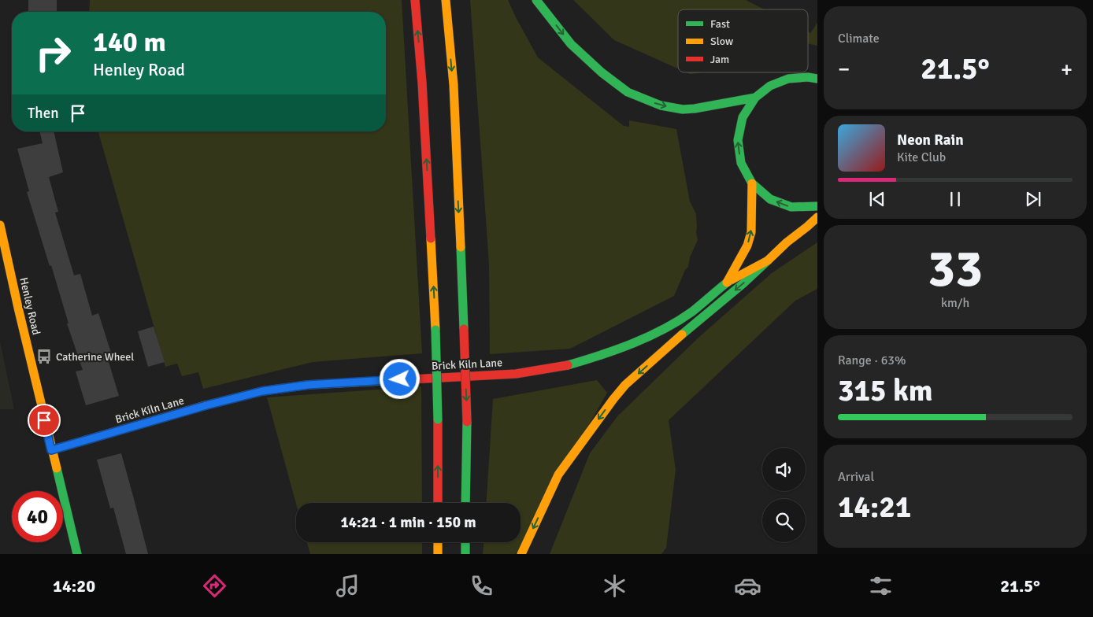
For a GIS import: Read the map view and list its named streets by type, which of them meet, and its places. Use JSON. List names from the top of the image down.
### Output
{
  "streets": {
    "main road": ["Henley Road", "Brick Kiln Lane"]
  },
  "crossings": [
    ["Henley Road", "Brick Kiln Lane"]
  ],
  "places": {
    "bus stop": ["Catherine Wheel"]
  },
  "legend": ["Fast", "Slow", "Jam"],
  "page": {
    "tile": [
      "Climate",
      ["33", "km/h"],
      ["Range · 63%", "315 km"],
      ["Arrival", "14:21"]
    ],
    "turn": ["140 m", "Henley Road"],
    "heat": ["−", "21.5°", "+"],
    "then": "Then",
    "song": ["Neon Rain", "Kite Club"],
    "limit": "40",
    "trip": "14:21 · 1 min · 150 m",
    "tabs": ["14:20", "21.5°"]
  }
}
